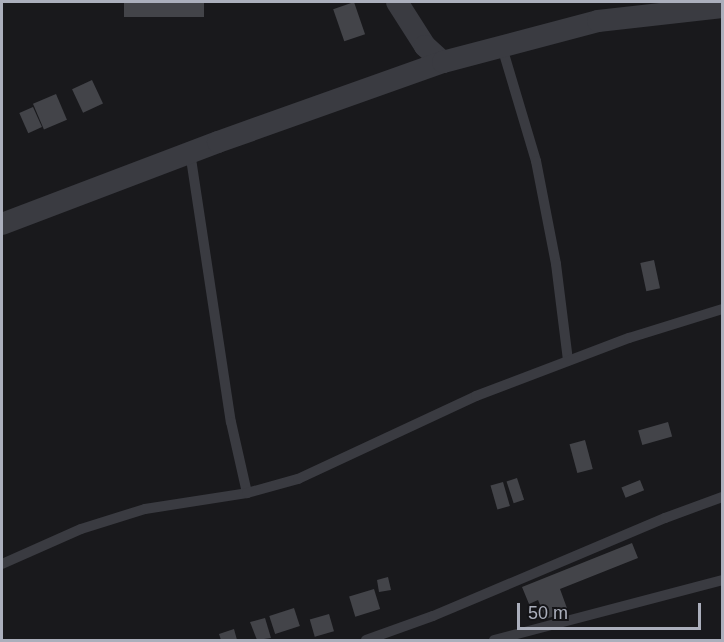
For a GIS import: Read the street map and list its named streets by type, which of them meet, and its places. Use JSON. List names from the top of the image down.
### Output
{
  "scale_bar": "50 m"
}
